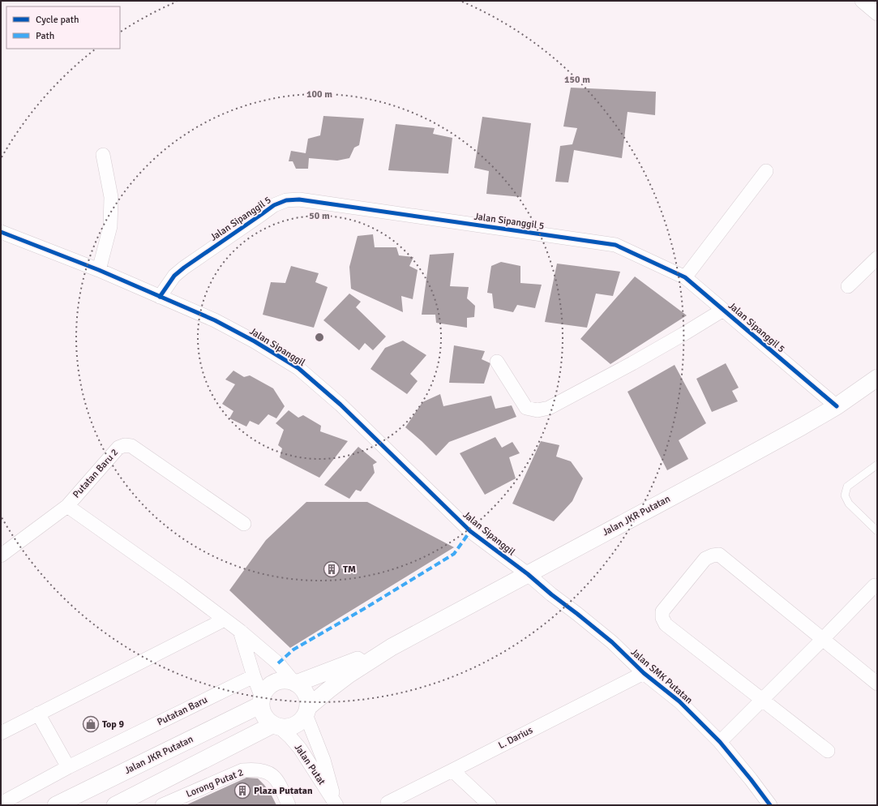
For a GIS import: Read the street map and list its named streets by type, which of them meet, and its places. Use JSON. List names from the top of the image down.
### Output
{
  "streets": {
    "street": [
      "Jalan Sipanggil 5",
      "Jalan Sipanggil",
      "Putatan Baru 2",
      "Jalan JKR Putatan",
      "Jalan SMK Putatan",
      "Putatan Baru",
      "L. Darius",
      "Jalan Putat",
      "Lorong Putat 2"
    ]
  },
  "crossings": [
    ["Jalan Sipanggil 5", "Jalan Sipanggil"],
    ["Jalan Sipanggil 5", "Jalan JKR Putatan"],
    ["Jalan Sipanggil", "Jalan JKR Putatan"],
    ["Jalan Sipanggil", "Jalan SMK Putatan"],
    ["Jalan JKR Putatan", "Jalan SMK Putatan"],
    ["Jalan JKR Putatan", "Jalan Putat"],
    ["Jalan SMK Putatan", "L. Darius"]
  ],
  "places": {
    "building": ["TM", "Plaza Putatan"],
    "shop": ["Top 9"]
  },
  "legend": ["Cycle path", "Path"],
  "rings": ["150 m", "100 m", "50 m"]
}
